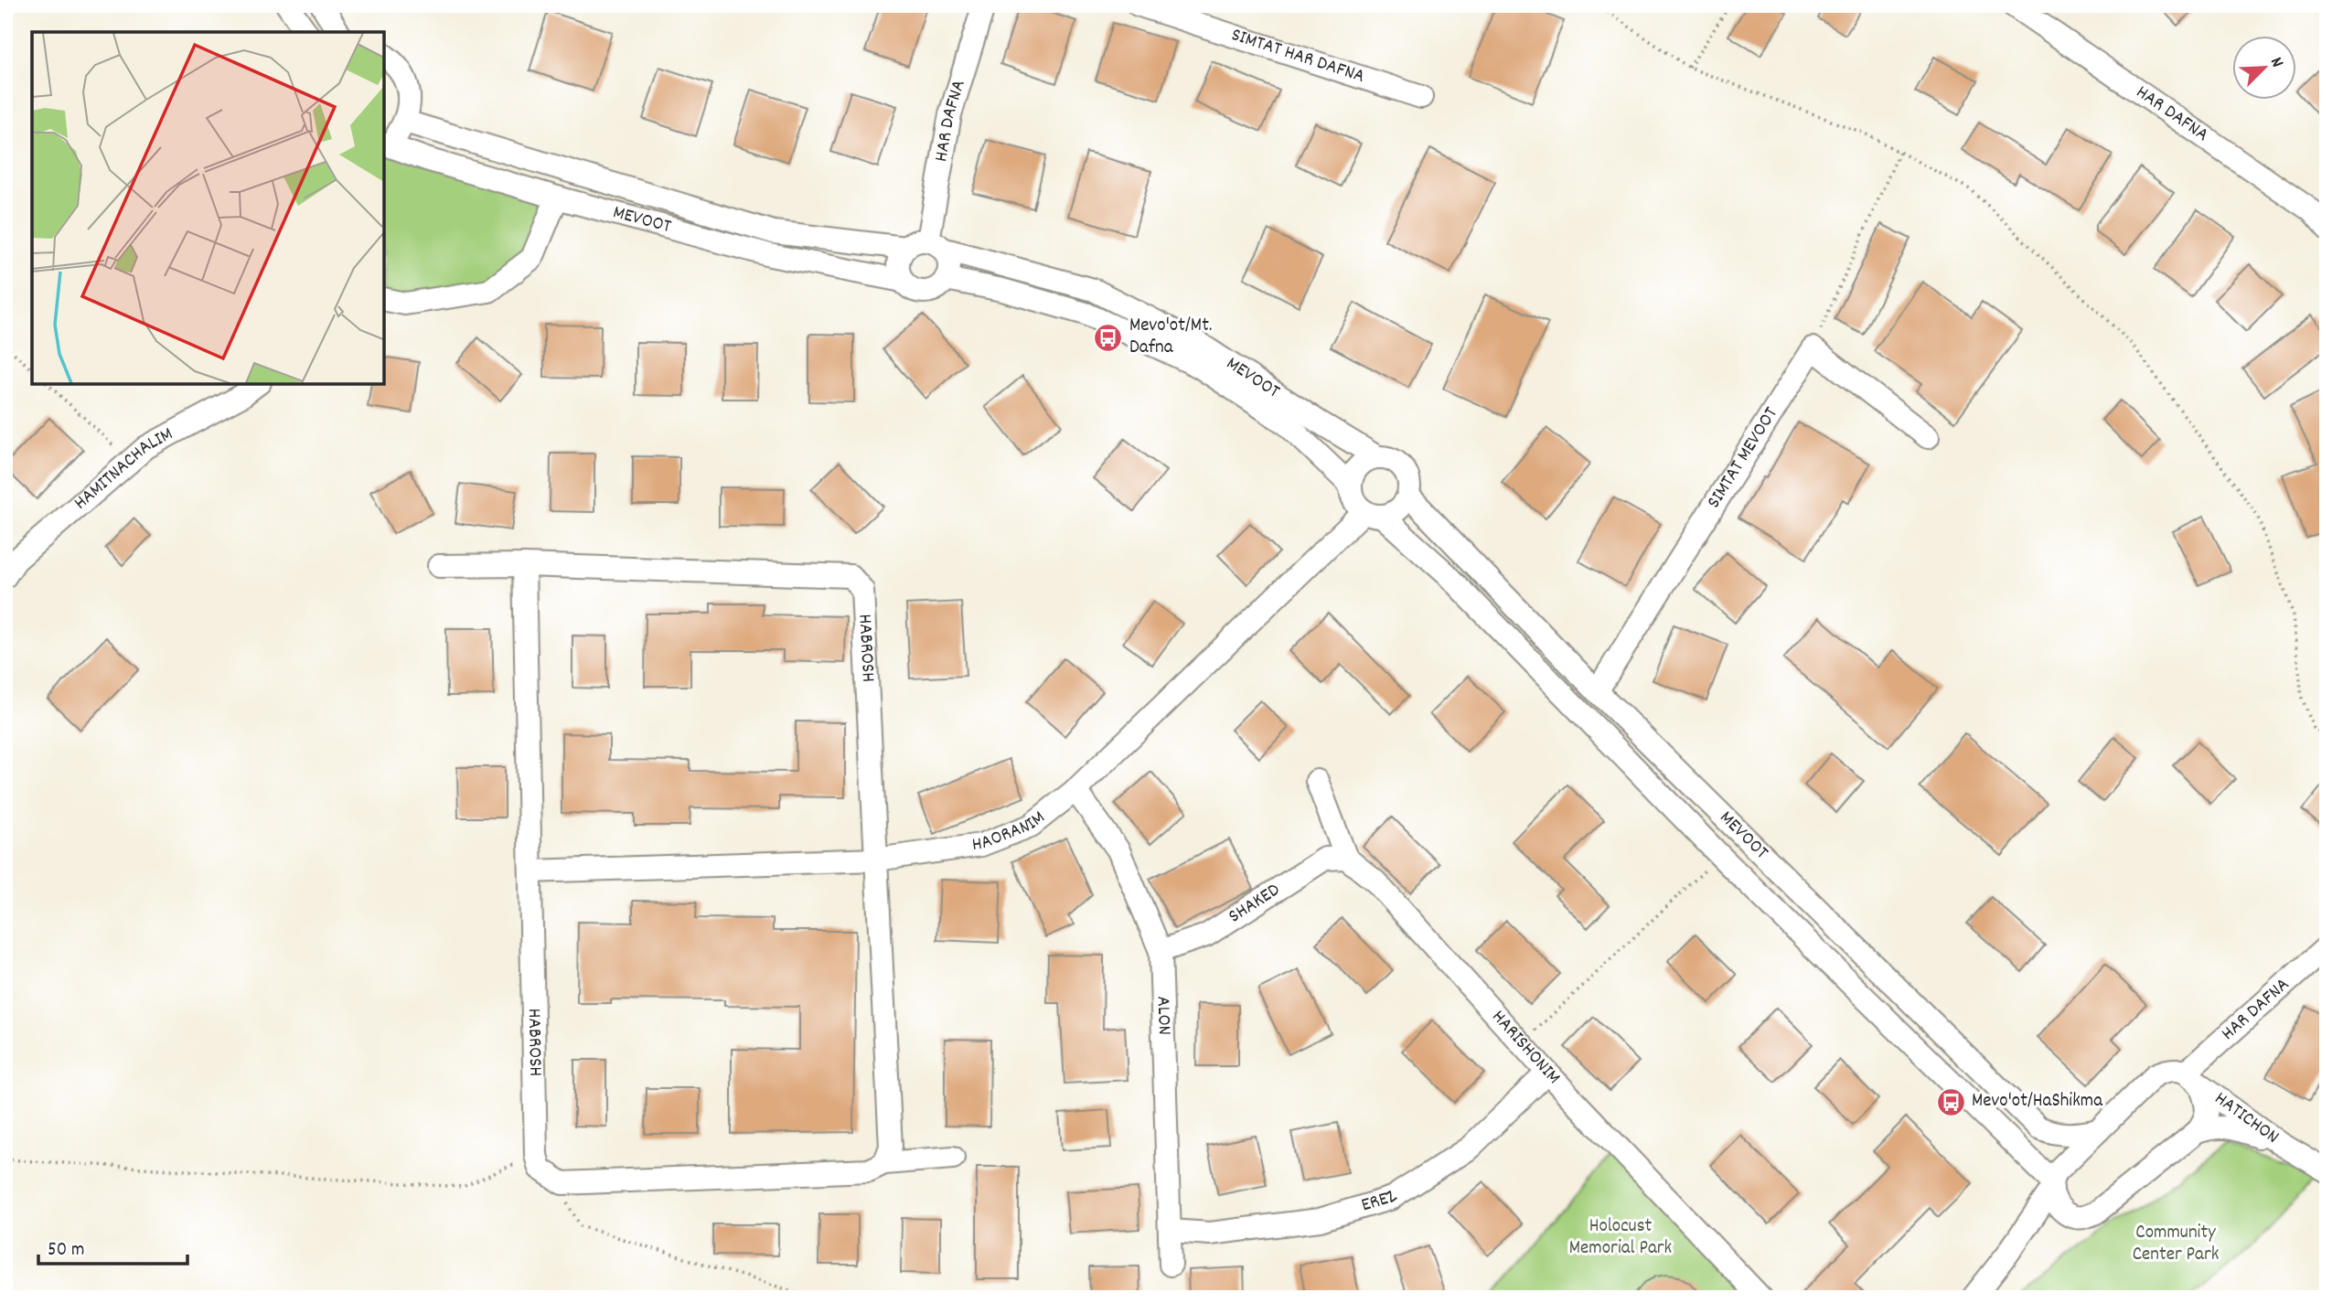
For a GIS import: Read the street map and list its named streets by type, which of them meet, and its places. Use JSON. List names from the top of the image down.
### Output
{
  "streets": {
    "street": [
      "SIMTAT HAR DAFNA",
      "HAR DAFNA",
      "MEVOOT",
      "SIMTAT MEVOOT",
      "HAMITNACHALIM",
      "HABROSH",
      "HAORANIM",
      "SHAKED",
      "ALON",
      "HARISHONIM",
      "HATICHON",
      "EREZ"
    ]
  },
  "crossings": [
    ["HAR DAFNA", "MEVOOT"],
    ["HAR DAFNA", "HATICHON"],
    ["MEVOOT", "SIMTAT MEVOOT"],
    ["MEVOOT", "HAORANIM"],
    ["HABROSH", "HAORANIM"],
    ["HAORANIM", "ALON"],
    ["SHAKED", "ALON"],
    ["SHAKED", "HARISHONIM"],
    ["ALON", "EREZ"],
    ["HARISHONIM", "EREZ"]
  ],
  "parks": ["Holocust Memorial Park", "Community Center Park"],
  "places": {
    "bus stop": ["Mevo'ot/Mt. Dafna", "Mevo'ot/HaShikma"]
  },
  "scale_bar": "50 m",
  "north": "top right"
}
